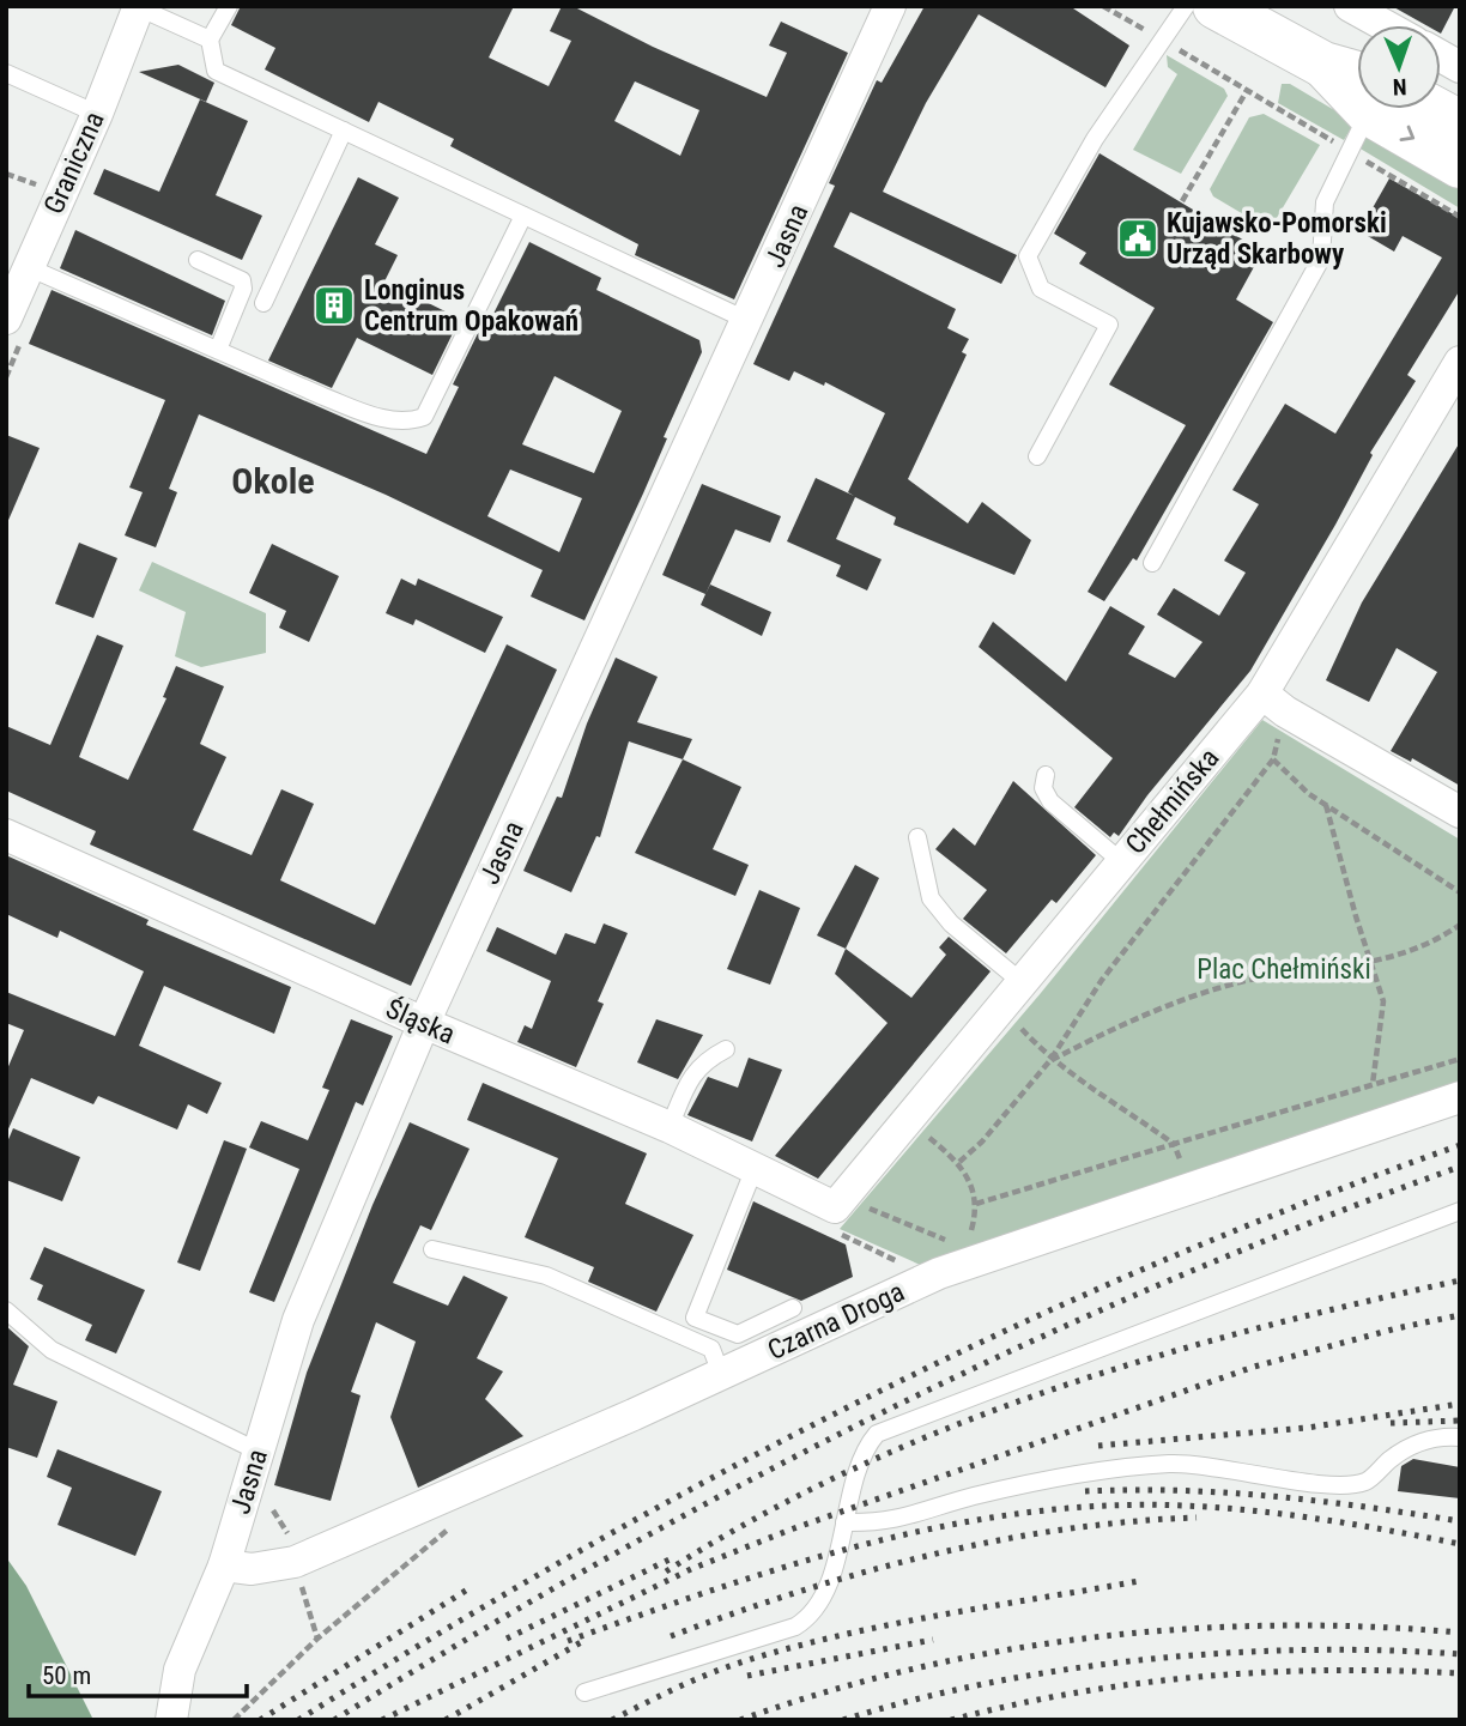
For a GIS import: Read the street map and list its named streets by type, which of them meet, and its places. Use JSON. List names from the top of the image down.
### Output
{
  "streets": {
    "street": [
      "Graniczna",
      "Jasna",
      "Chełmińska",
      "Śląska",
      "Czarna Droga"
    ]
  },
  "crossings": [
    ["Jasna", "Śląska"],
    ["Jasna", "Czarna Droga"],
    ["Chełmińska", "Śląska"]
  ],
  "districts": ["Okole"],
  "parks": ["Plac Chełmiński"],
  "places": {
    "public building": ["Kujawsko-Pomorski Urząd Skarbowy"],
    "building": ["Longinus Centrum Opakowań"]
  },
  "scale_bar": "50 m",
  "north": "bottom"
}
